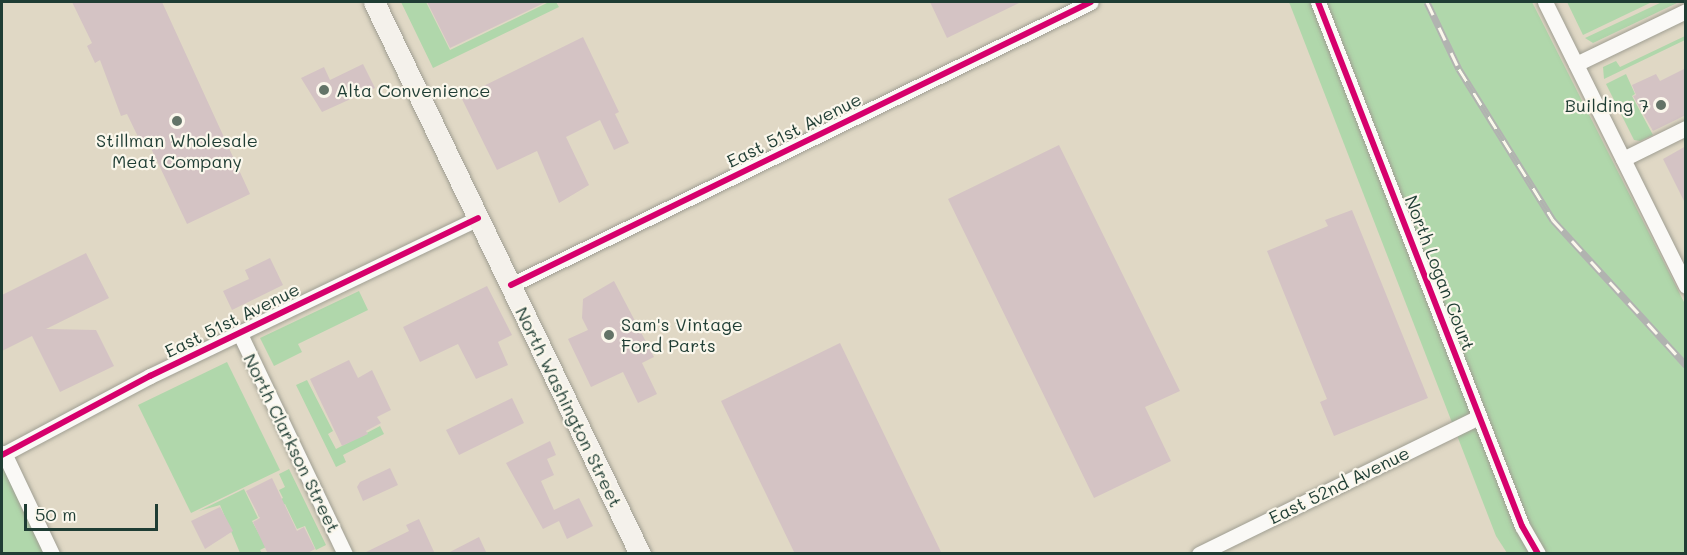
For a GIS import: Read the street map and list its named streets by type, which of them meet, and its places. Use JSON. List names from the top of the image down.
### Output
{
  "streets": {
    "main road": ["North Washington Street"],
    "street": [
      "East 51st Avenue",
      "North Logan Court",
      "North Clarkson Street",
      "East 52nd Avenue"
    ]
  },
  "crossings": [
    ["East 51st Avenue", "North Washington Street"],
    ["East 51st Avenue", "North Clarkson Street"],
    ["North Logan Court", "East 52nd Avenue"]
  ],
  "places": [
    "Alta Convenience",
    "Building 7",
    "Stillman Wholesale Meat Company",
    "Sam's Vintage Ford Parts"
  ],
  "scale_bar": "50 m"
}
